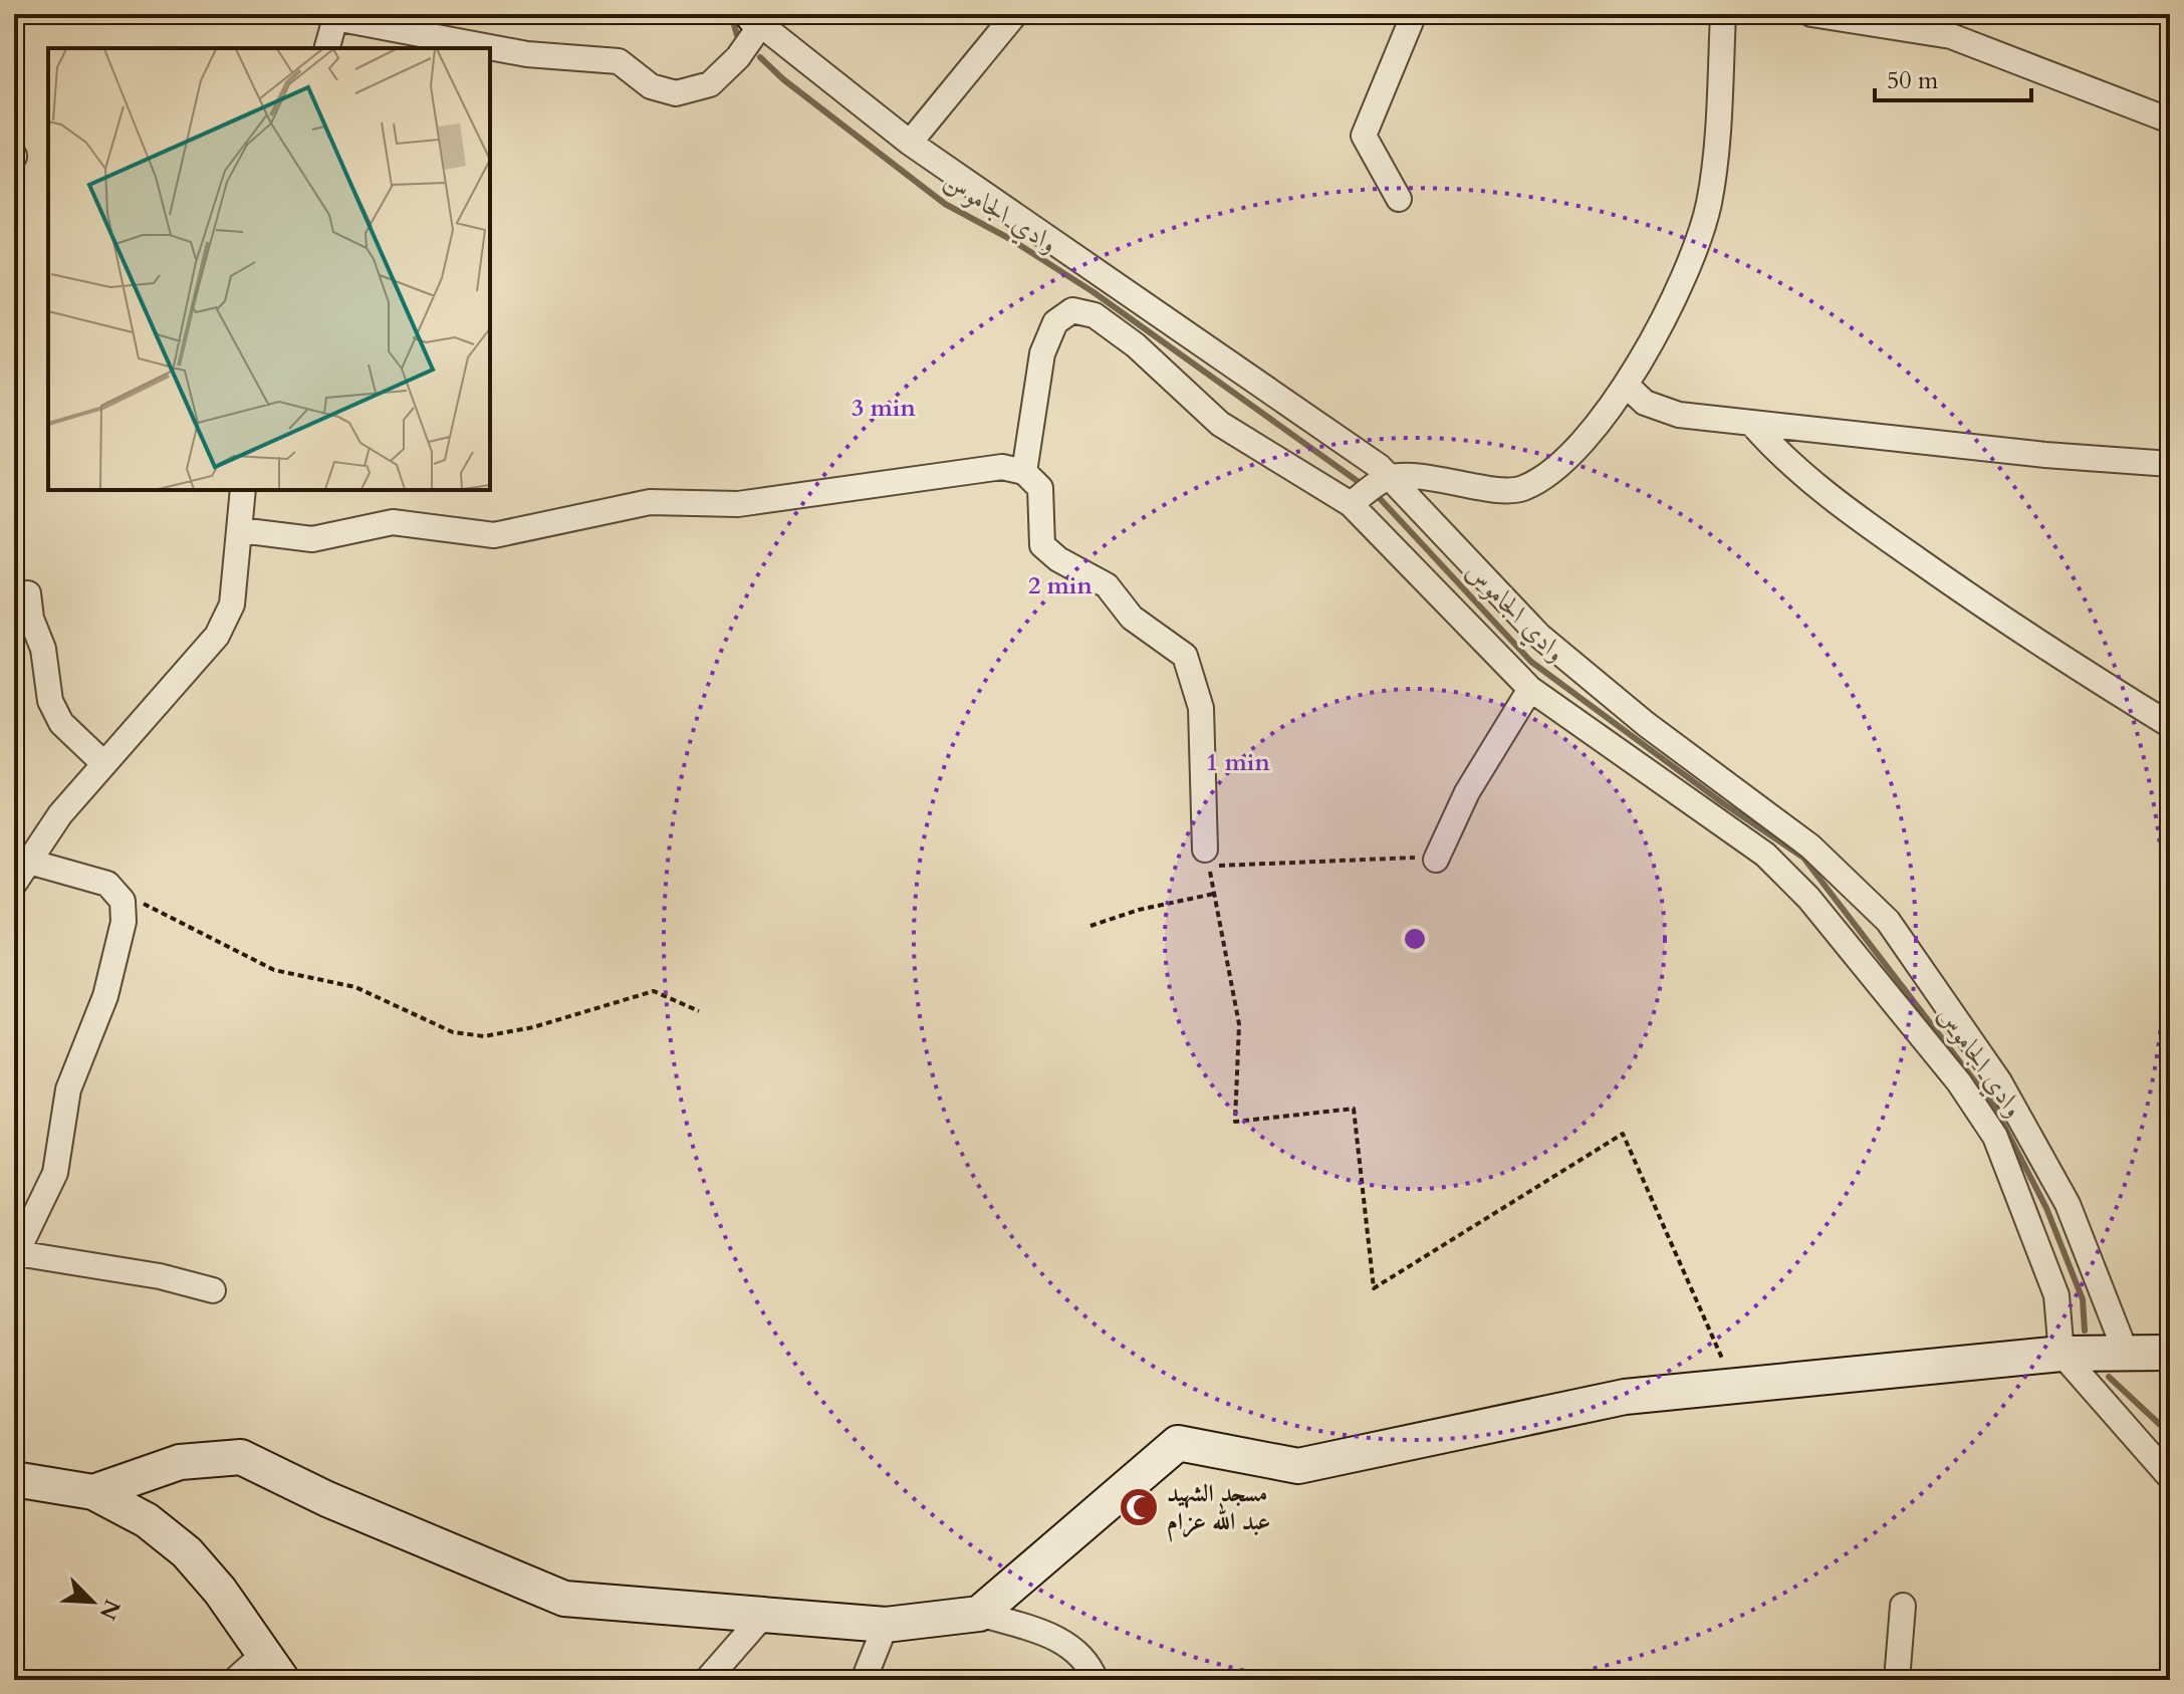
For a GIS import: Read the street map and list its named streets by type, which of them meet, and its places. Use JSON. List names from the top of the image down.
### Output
{
  "water": ["وادي الجاموس"],
  "places": {
    "mosque": ["مسجد الشهيد عبد الله عزام"]
  },
  "scale_bar": "50 m",
  "north": "bottom right",
  "rings": ["3 min", "2 min", "1 min"]
}
